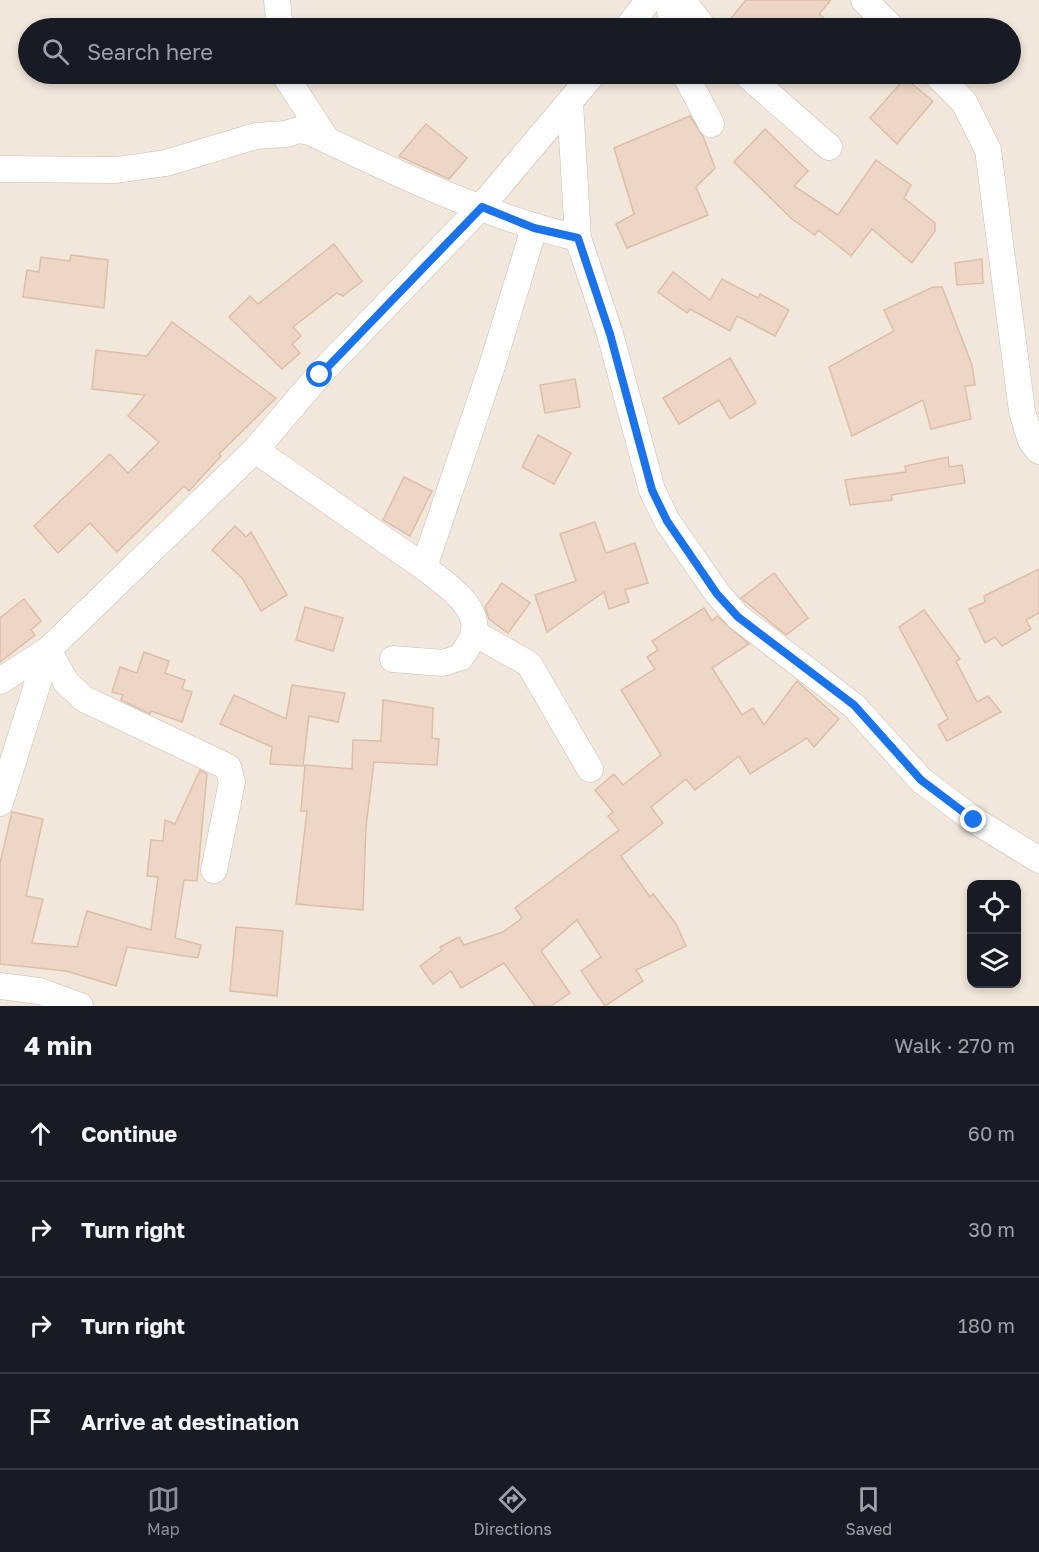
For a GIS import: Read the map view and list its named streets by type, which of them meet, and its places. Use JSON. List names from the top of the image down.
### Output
{
  "page": {
    "search": "Search here",
    "heading": ["4 min", "Walk · 270 m"],
    "list": [
      ["Continue", "60 m"],
      ["Turn right", "30 m"],
      ["Turn right", "180 m"],
      "Arrive at destination"
    ],
    "nav": ["Map", "Directions", "Saved"]
  }
}
